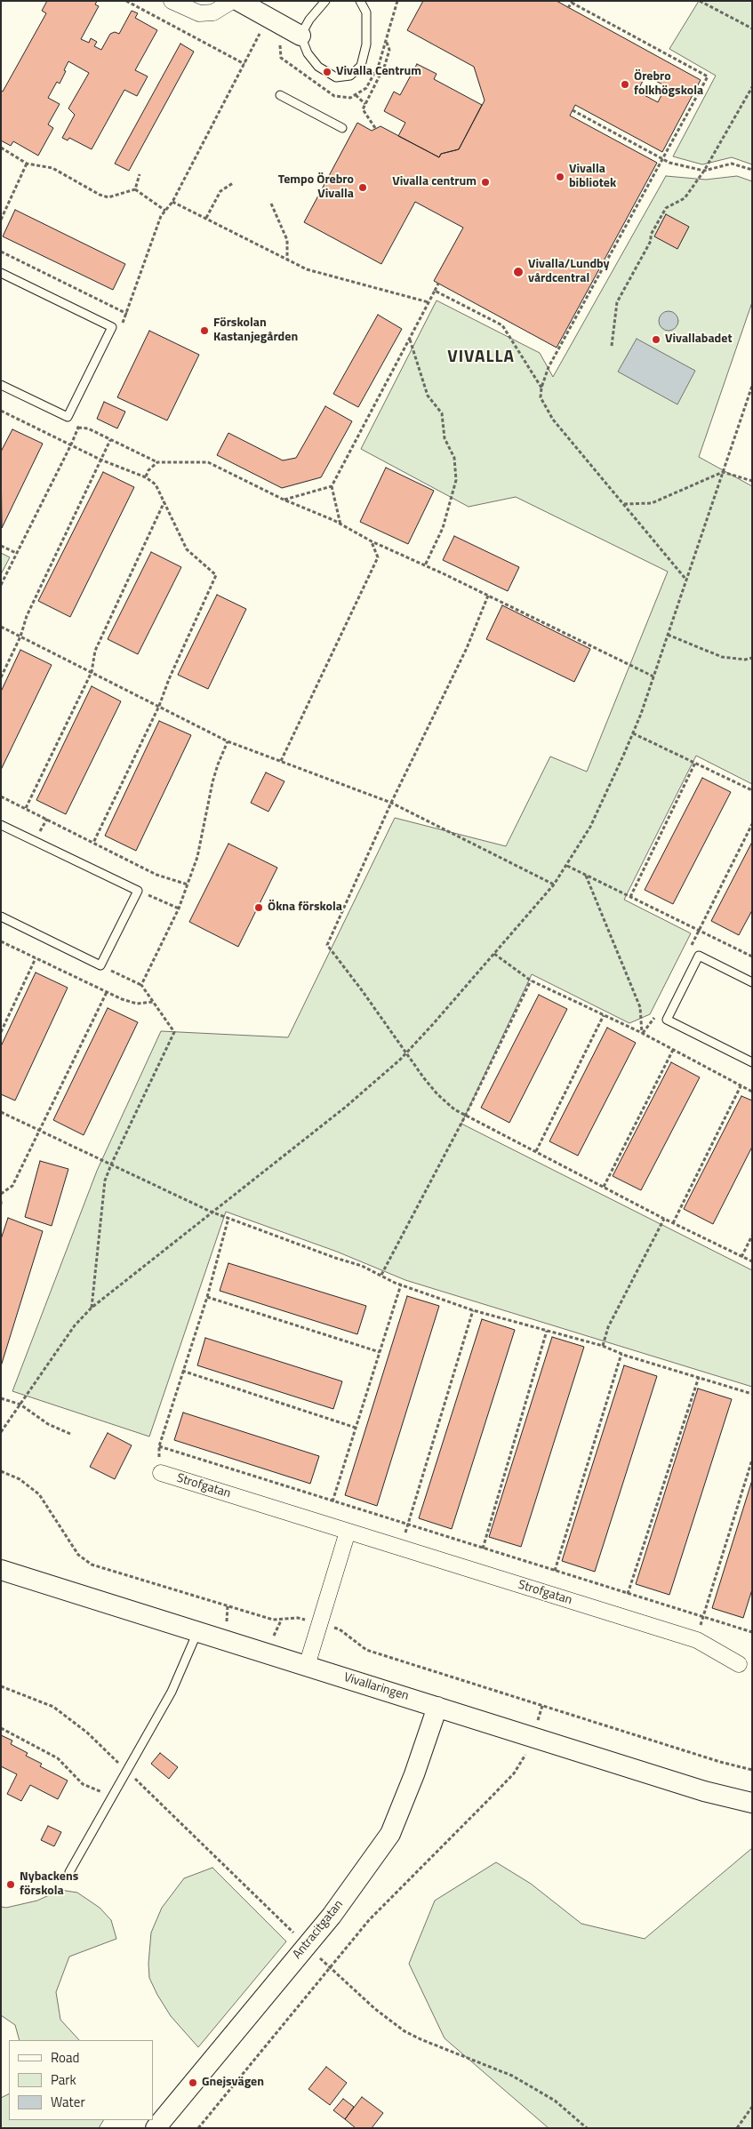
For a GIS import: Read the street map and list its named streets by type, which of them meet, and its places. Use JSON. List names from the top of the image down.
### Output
{
  "streets": {
    "street": ["Strofgatan", "Vivallaringen", "Antracitgatan"]
  },
  "crossings": [
    ["Vivallaringen", "Antracitgatan"]
  ],
  "districts": ["VIVALLA"],
  "places": [
    "Vivalla Centrum",
    "Örebro folkhögskola",
    "Vivalla bibliotek",
    "Vivalla centrum",
    "Tempo Örebro Vivalla",
    "Vivalla/Lundby vårdcentral",
    "Förskolan Kastanjegården",
    "Vivallabadet",
    "Ökna förskola",
    "Nybackens förskola",
    "Gnejsvägen"
  ],
  "legend": ["Road", "Park", "Water"]
}
